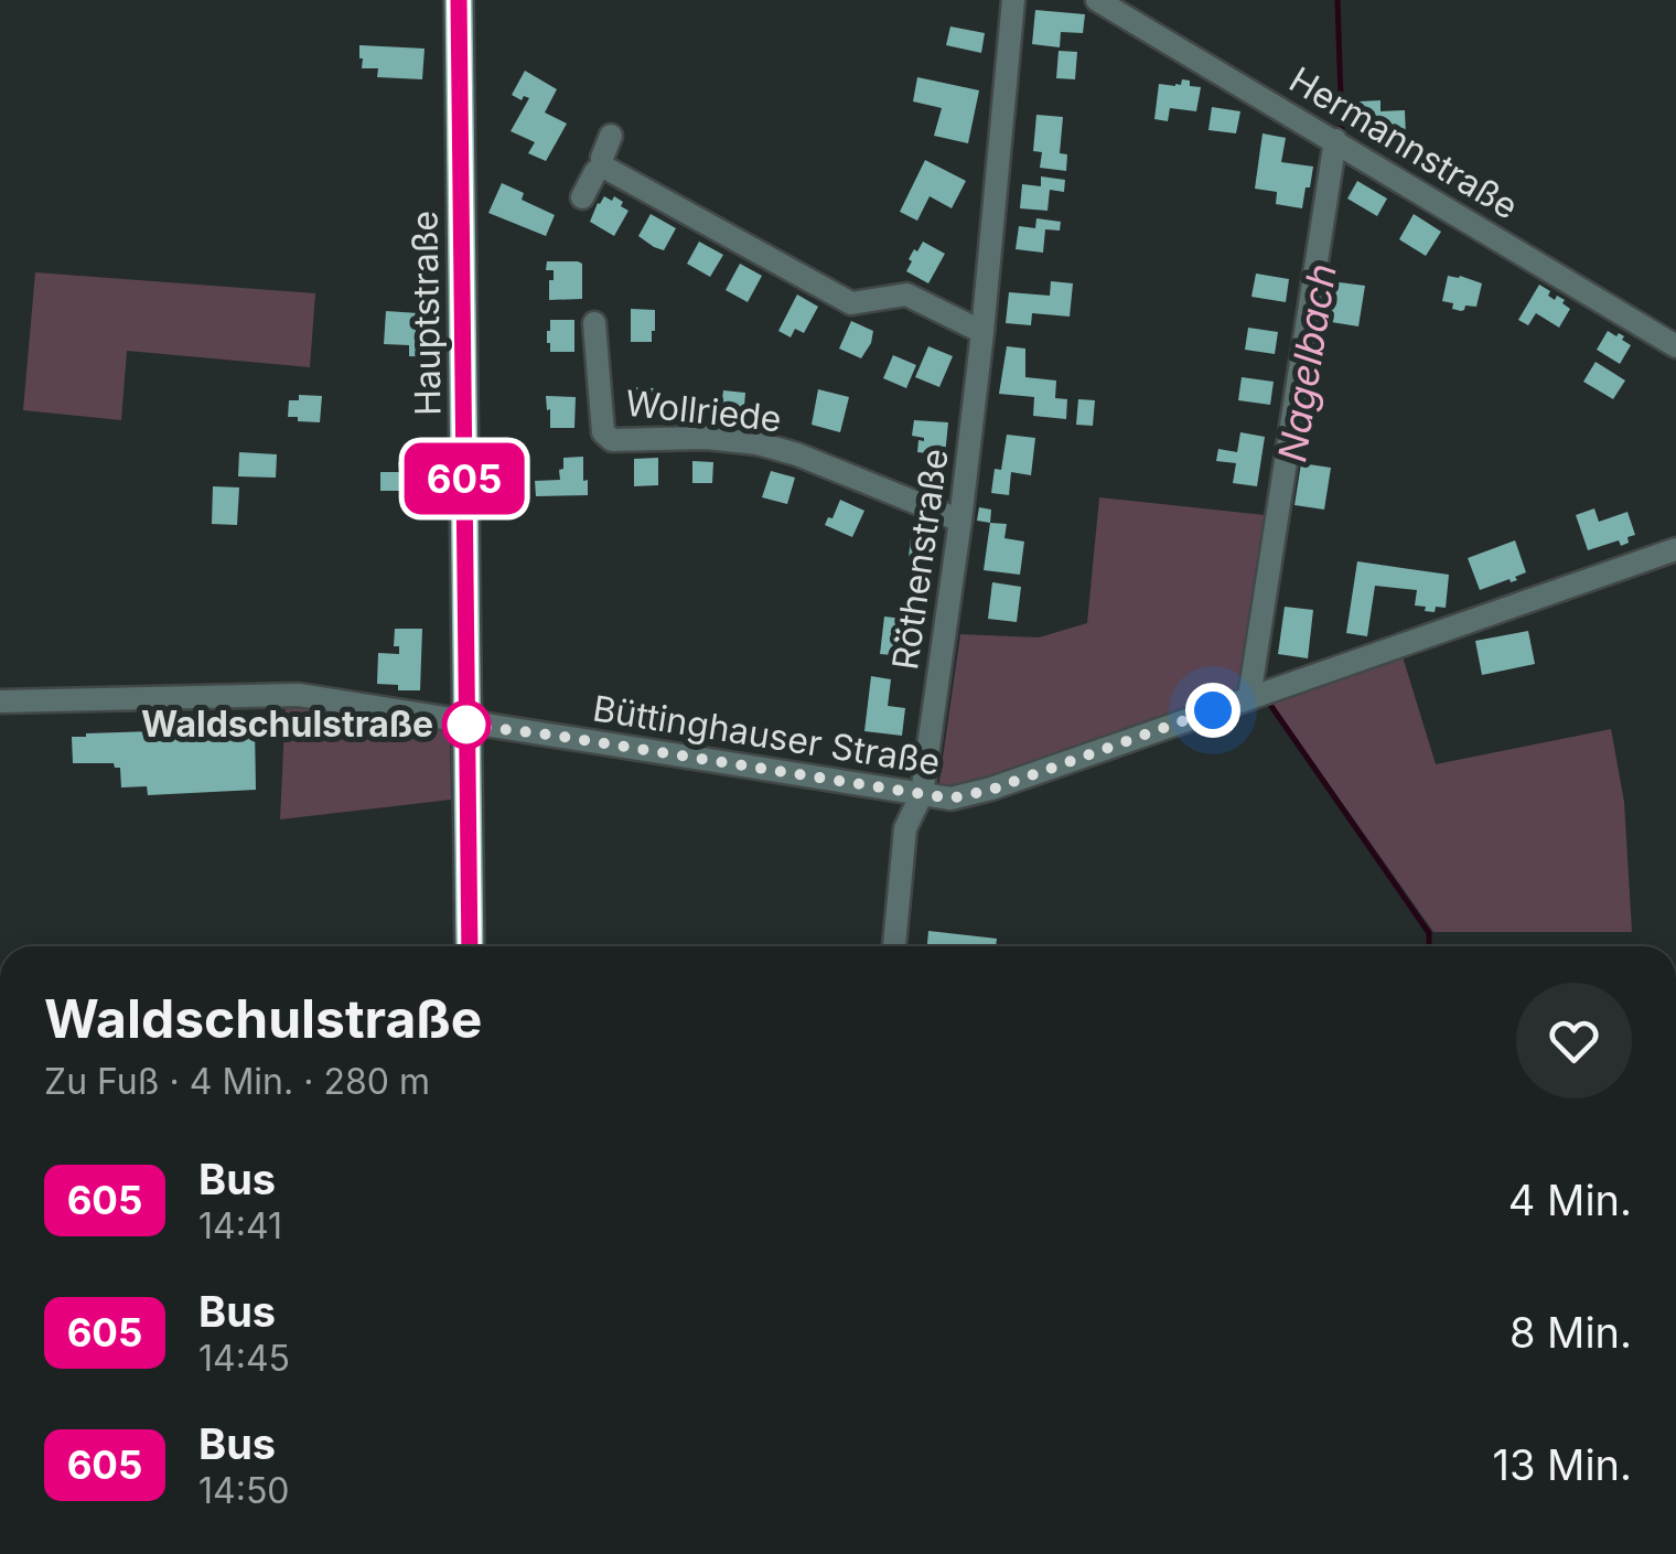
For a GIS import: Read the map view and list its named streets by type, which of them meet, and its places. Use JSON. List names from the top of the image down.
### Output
{
  "streets": {
    "main road": ["Hauptstraße"],
    "street": [
      "Hermannstraße",
      "Wollriede",
      "Röthenstraße",
      "Büttinghauser Straße"
    ]
  },
  "crossings": [
    ["Hauptstraße", "Büttinghauser Straße"],
    ["Wollriede", "Röthenstraße"],
    ["Röthenstraße", "Büttinghauser Straße"]
  ],
  "water": ["Nagelbach"],
  "places": ["Waldschulstraße"],
  "lines": ["bus line 605"],
  "page": {
    "on_map": "605",
    "heading": ["Waldschulstraße", "Zu Fuß · 4 Min. · 280 m"],
    "list": [
      {
        "mark": "605",
        "name": "Bus",
        "note": "14:41",
        "value": "4 Min."
      },
      {
        "mark": "605",
        "name": "Bus",
        "note": "14:45",
        "value": "8 Min."
      },
      {
        "mark": "605",
        "name": "Bus",
        "note": "14:50",
        "value": "13 Min."
      }
    ]
  }
}
